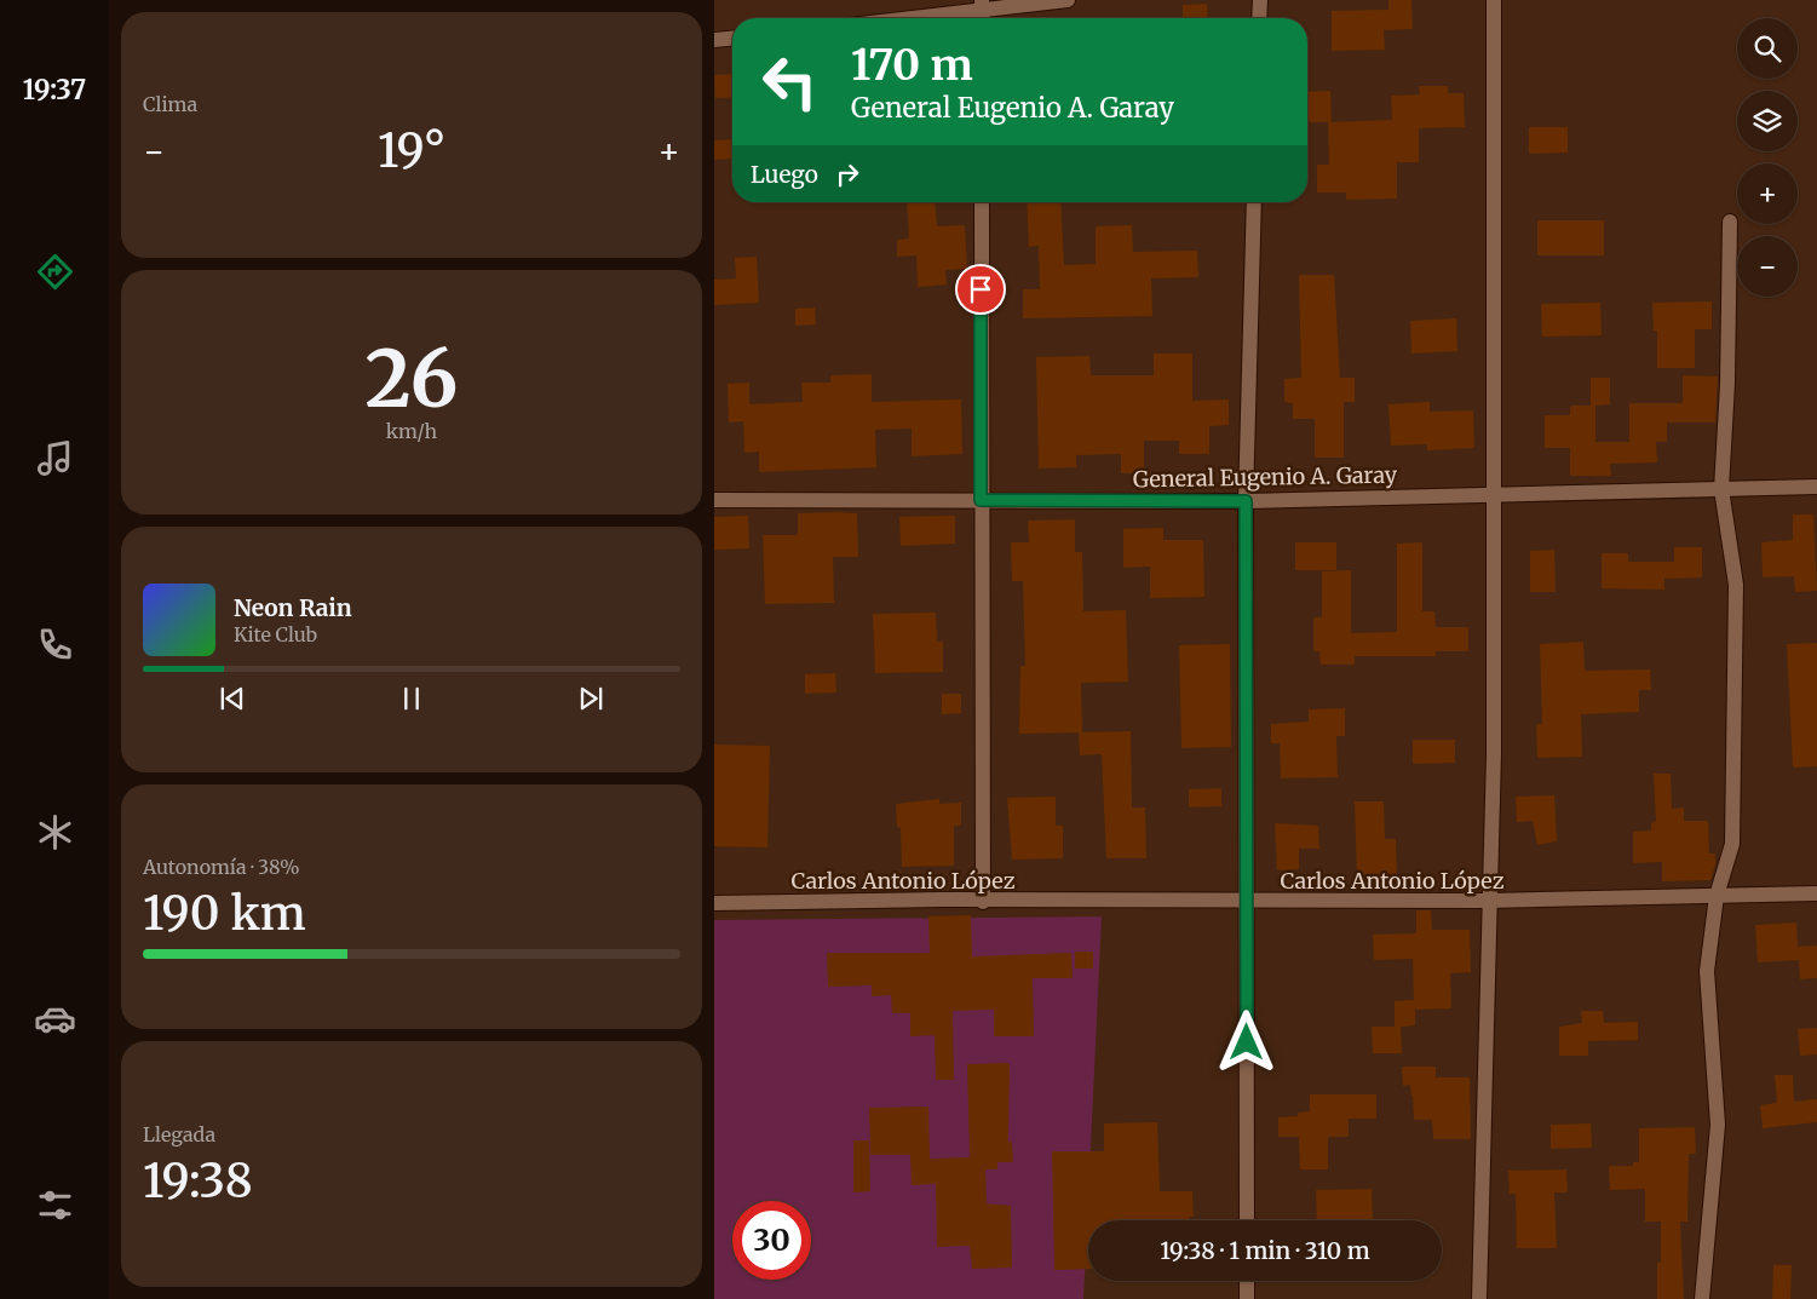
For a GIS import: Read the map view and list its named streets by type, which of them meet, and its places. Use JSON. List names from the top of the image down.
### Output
{
  "streets": {
    "street": ["General Eugenio A. Garay", "Carlos Antonio López"]
  },
  "page": {
    "tabs": "19:37",
    "tile": [
      "Clima",
      ["26", "km/h"],
      ["Autonomía · 38%", "190 km"],
      ["Llegada", "19:38"]
    ],
    "map_buttons": ["+", "−"],
    "turn": ["170 m", "General Eugenio A. Garay"],
    "heat": ["−", "19°", "+"],
    "then": "Luego",
    "song": ["Neon Rain", "Kite Club"],
    "limit": "30",
    "trip": "19:38 · 1 min · 310 m"
  }
}
